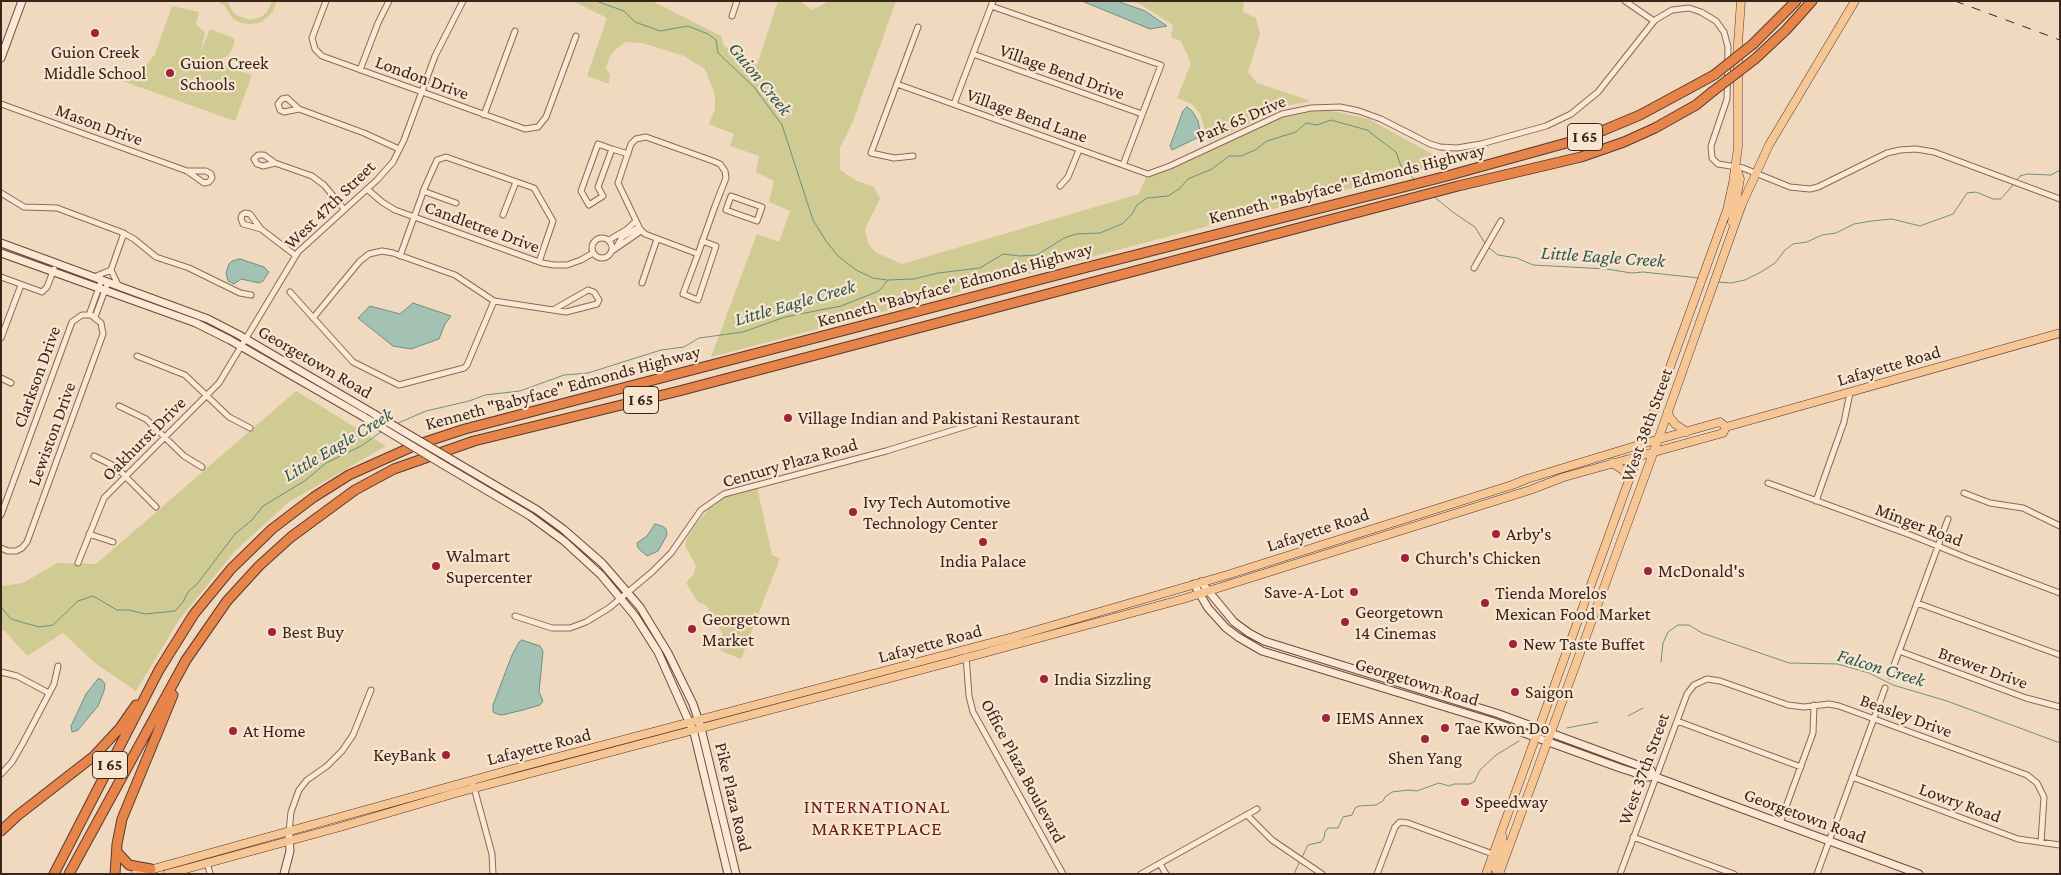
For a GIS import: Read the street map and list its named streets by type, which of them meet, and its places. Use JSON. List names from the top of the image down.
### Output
{
  "streets": {
    "highway": ["I 65", "Kenneth \"Babyface\" Edmonds Highway"],
    "main road": [
      "Georgetown Road",
      "Lafayette Road",
      "West 38th Street",
      "Pike Plaza Road"
    ],
    "street": [
      "Village Bend Drive",
      "London Drive",
      "Village Bend Lane",
      "Park 65 Drive",
      "Mason Drive",
      "West 47th Street",
      "Candletree Drive",
      "Clarkson Drive",
      "Lewiston Drive",
      "Oakhurst Drive",
      "Century Plaza Road",
      "Minger Road",
      "Brewer Drive",
      "Beasley Drive",
      "West 37th Street",
      "Office Plaza Boulevard",
      "Lowry Road"
    ]
  },
  "crossings": [
    ["London Drive", "West 47th Street"],
    ["Village Bend Lane", "Park 65 Drive"],
    ["West 47th Street", "Candletree Drive"],
    ["West 47th Street", "Georgetown Road"],
    ["West 47th Street", "Oakhurst Drive"],
    ["Georgetown Road", "Lafayette Road"],
    ["Georgetown Road", "West 38th Street"],
    ["Georgetown Road", "Oakhurst Drive"],
    ["Georgetown Road", "Century Plaza Road"],
    ["Georgetown Road", "West 37th Street"],
    ["Georgetown Road", "Pike Plaza Road"],
    ["Lafayette Road", "West 38th Street"],
    ["Lafayette Road", "Office Plaza Boulevard"],
    ["Lafayette Road", "Pike Plaza Road"],
    ["Clarkson Drive", "Lewiston Drive"],
    ["Beasley Drive", "West 37th Street"],
    ["Beasley Drive", "Lowry Road"]
  ],
  "districts": ["INTERNATIONAL MARKETPLACE"],
  "water": ["Guion Creek", "Little Eagle Creek", "Falcon Creek"],
  "places": [
    "Guion Creek Middle School",
    "Guion Creek Schools",
    "Village Indian and Pakistani Restaurant",
    "Ivy Tech Automotive Technology Center",
    "Arby's",
    "India Palace",
    "Church's Chicken",
    "Walmart Supercenter",
    "McDonald's",
    "Save-A-Lot",
    "Tienda Morelos Mexican Food Market",
    "Georgetown 14 Cinemas",
    "Georgetown Market",
    "Best Buy",
    "New Taste Buffet",
    "India Sizzling",
    "Saigon",
    "IEMS Annex",
    "Tae Kwon Do",
    "At Home",
    "Shen Yang",
    "KeyBank",
    "Speedway"
  ]
}
